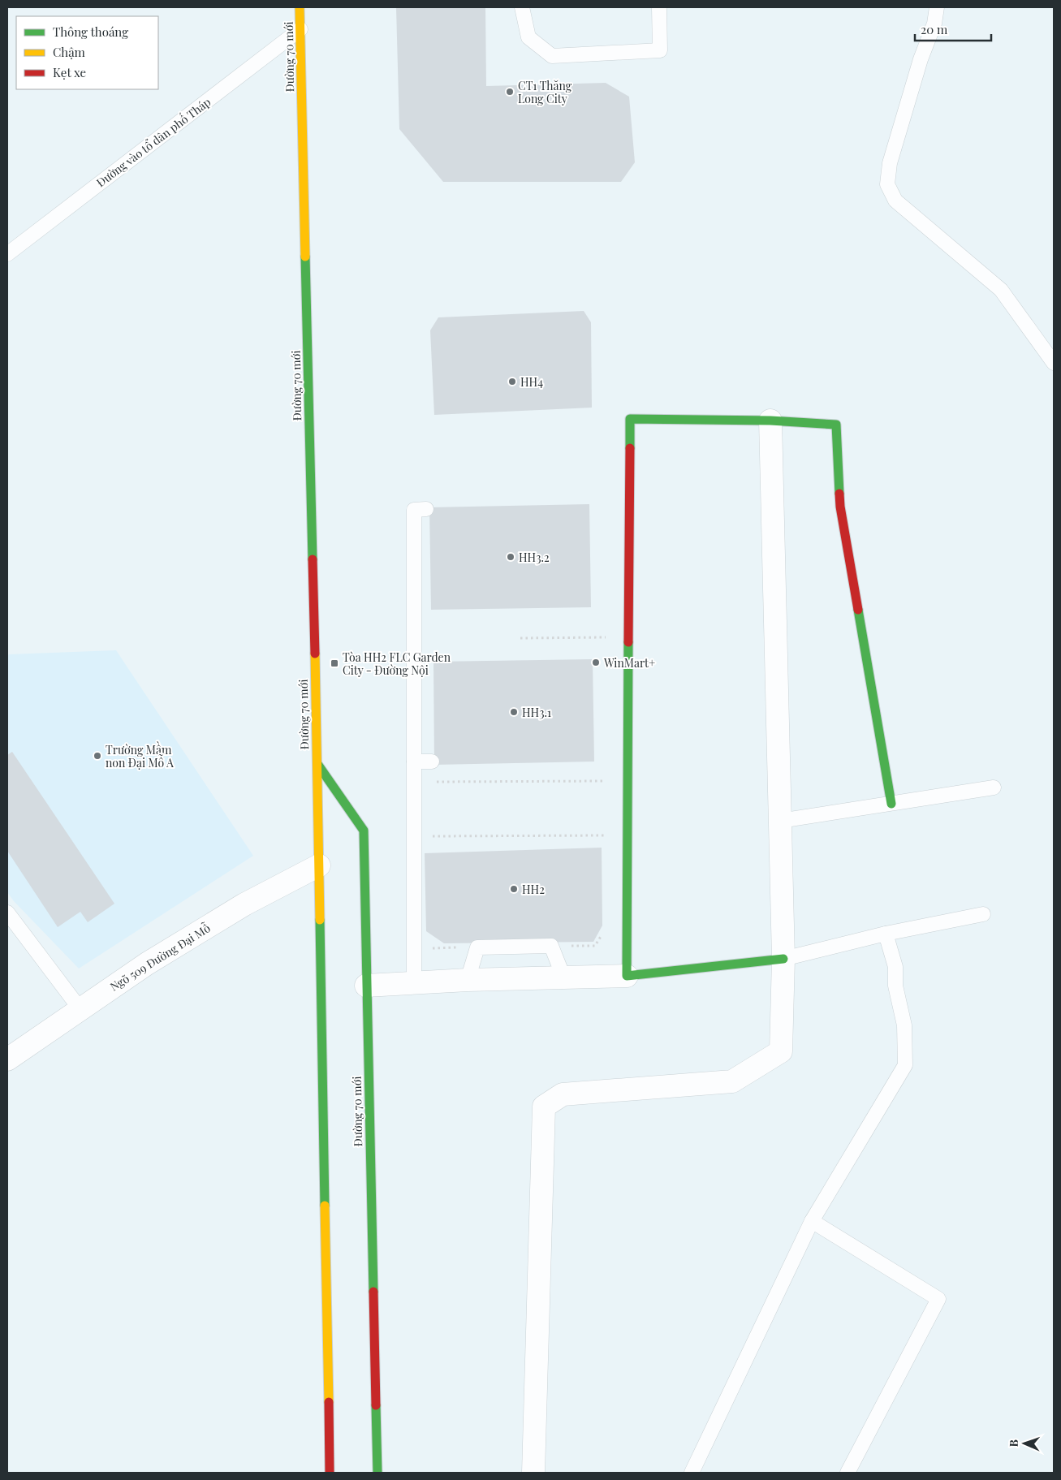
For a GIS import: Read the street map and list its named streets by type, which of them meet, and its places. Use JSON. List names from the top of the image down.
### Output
{
  "streets": {
    "street": ["Đường 70 mới", "Ngõ 509 Đường Đại Mỗ"],
    "lane": ["Đường vào tổ dân phố Tháp"]
  },
  "crossings": [
    ["Đường 70 mới", "Đường vào tổ dân phố Tháp"],
    ["Đường 70 mới", "Ngõ 509 Đường Đại Mỗ"]
  ],
  "places": {
    "other": [
      "CT1 Thăng Long City",
      "HH4",
      "HH3.2",
      "WinMart+",
      "HH3.1",
      "Trường Mầm non Đại Mỗ A",
      "HH2"
    ],
    "transit": ["Tòa HH2 FLC Garden City - Đường Nội"]
  },
  "legend": ["Thông thoáng", "Chậm", "Kẹt xe"],
  "scale_bar": "20 m",
  "north": "left"
}
